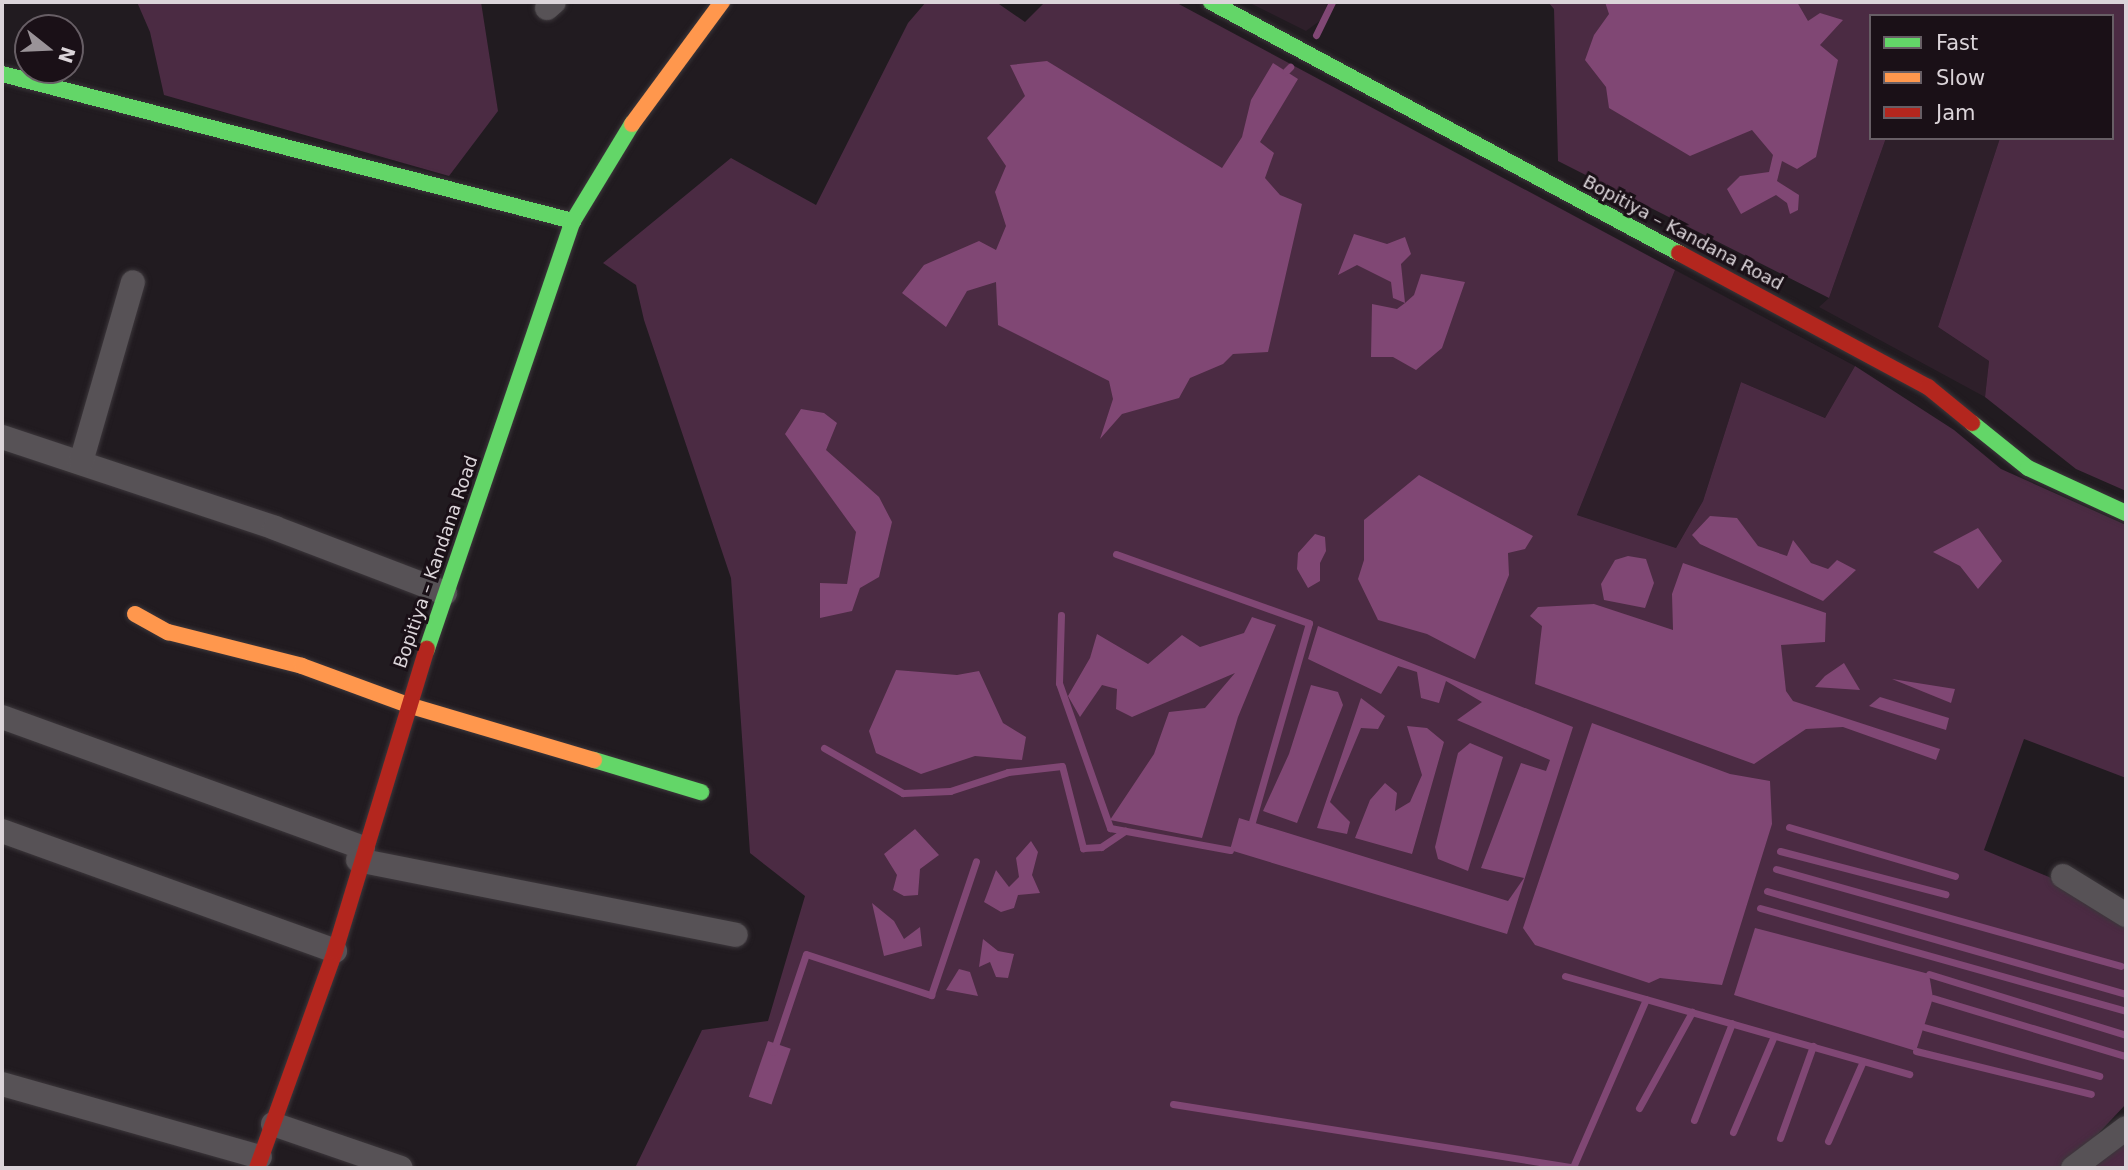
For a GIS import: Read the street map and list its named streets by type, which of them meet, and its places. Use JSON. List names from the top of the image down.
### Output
{
  "streets": {
    "street": ["Bopitiya – Kandana Road"]
  },
  "legend": ["Fast", "Slow", "Jam"],
  "north": "right"
}
